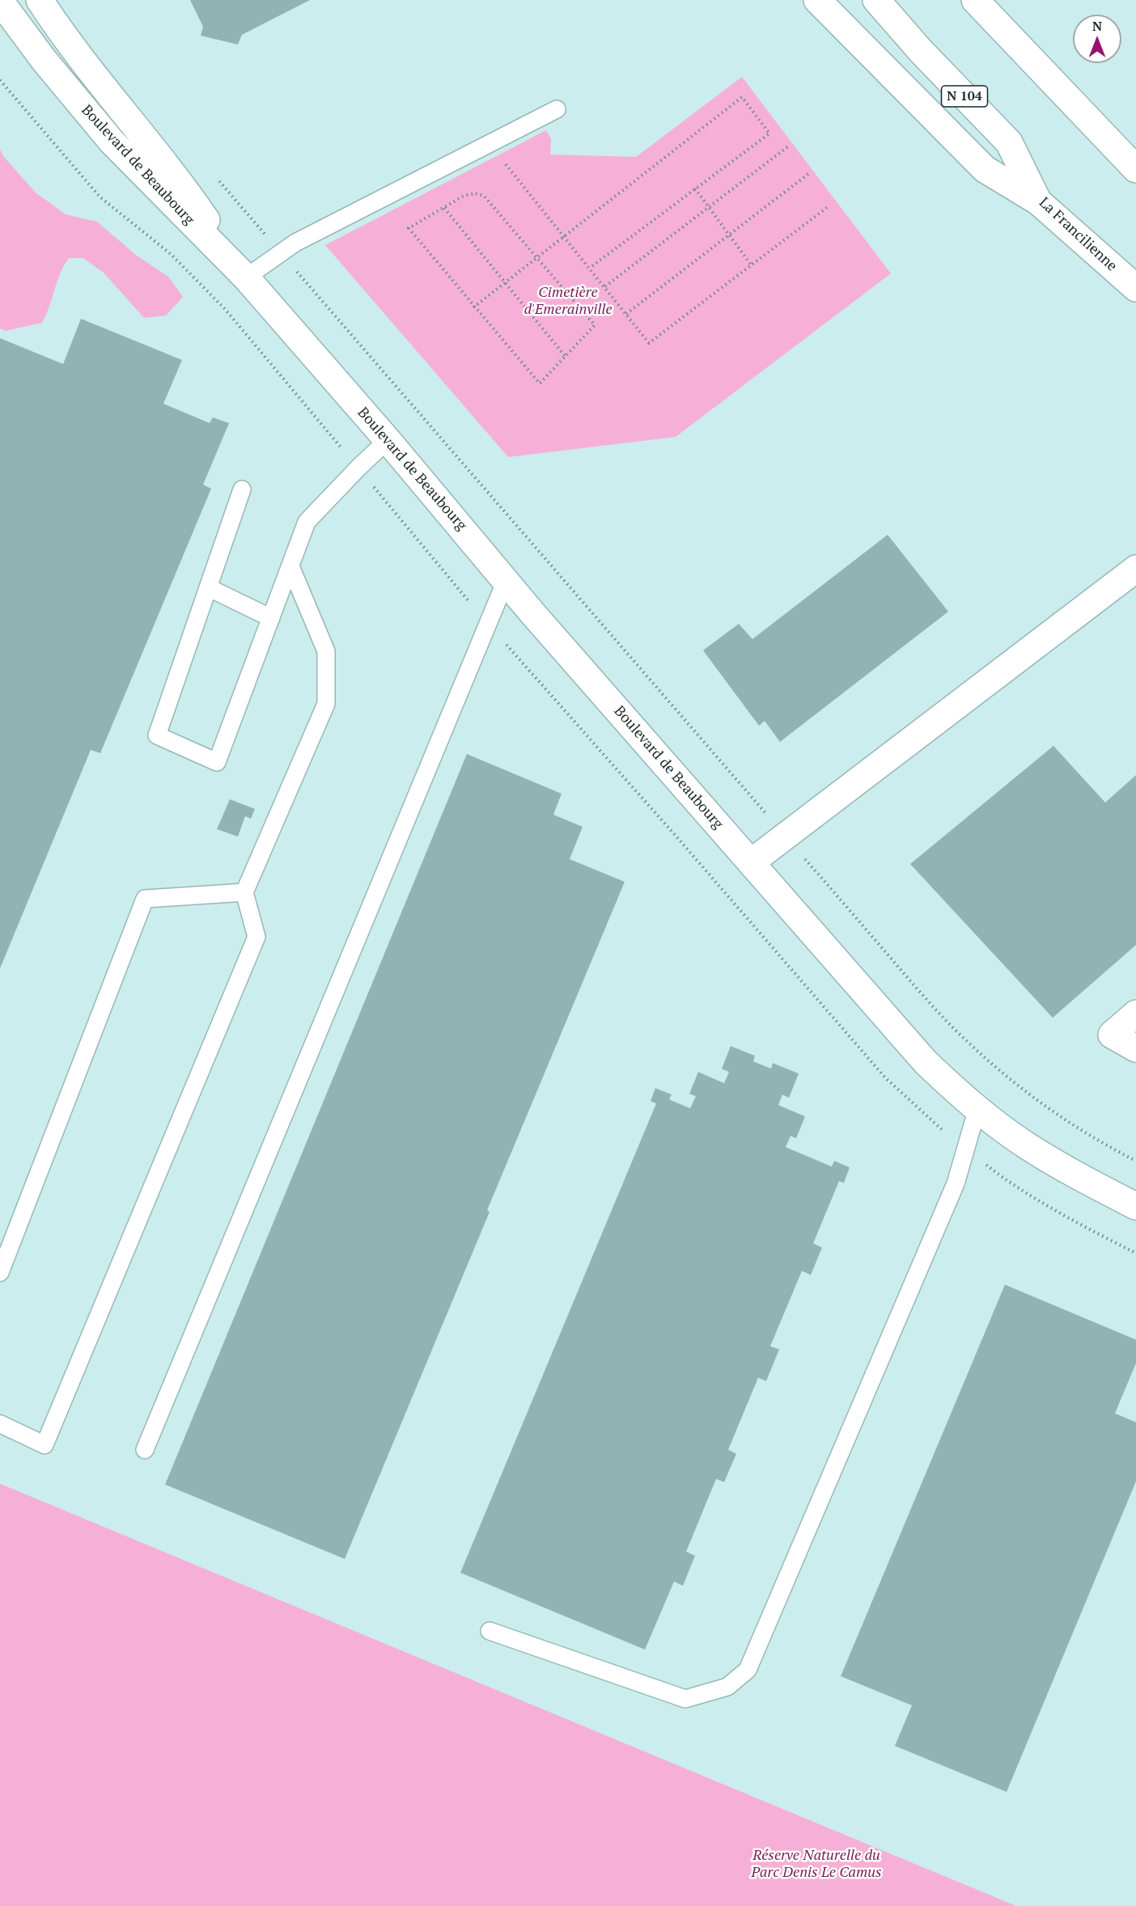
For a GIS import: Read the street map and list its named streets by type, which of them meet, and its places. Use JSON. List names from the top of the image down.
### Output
{
  "streets": {
    "main road": ["N 104", "Boulevard de Beaubourg", "La Francilienne"]
  },
  "parks": ["Cimetière d'Emerainville", "Réserve Naturelle du Parc Denis Le Camus"],
  "north": "top"
}
